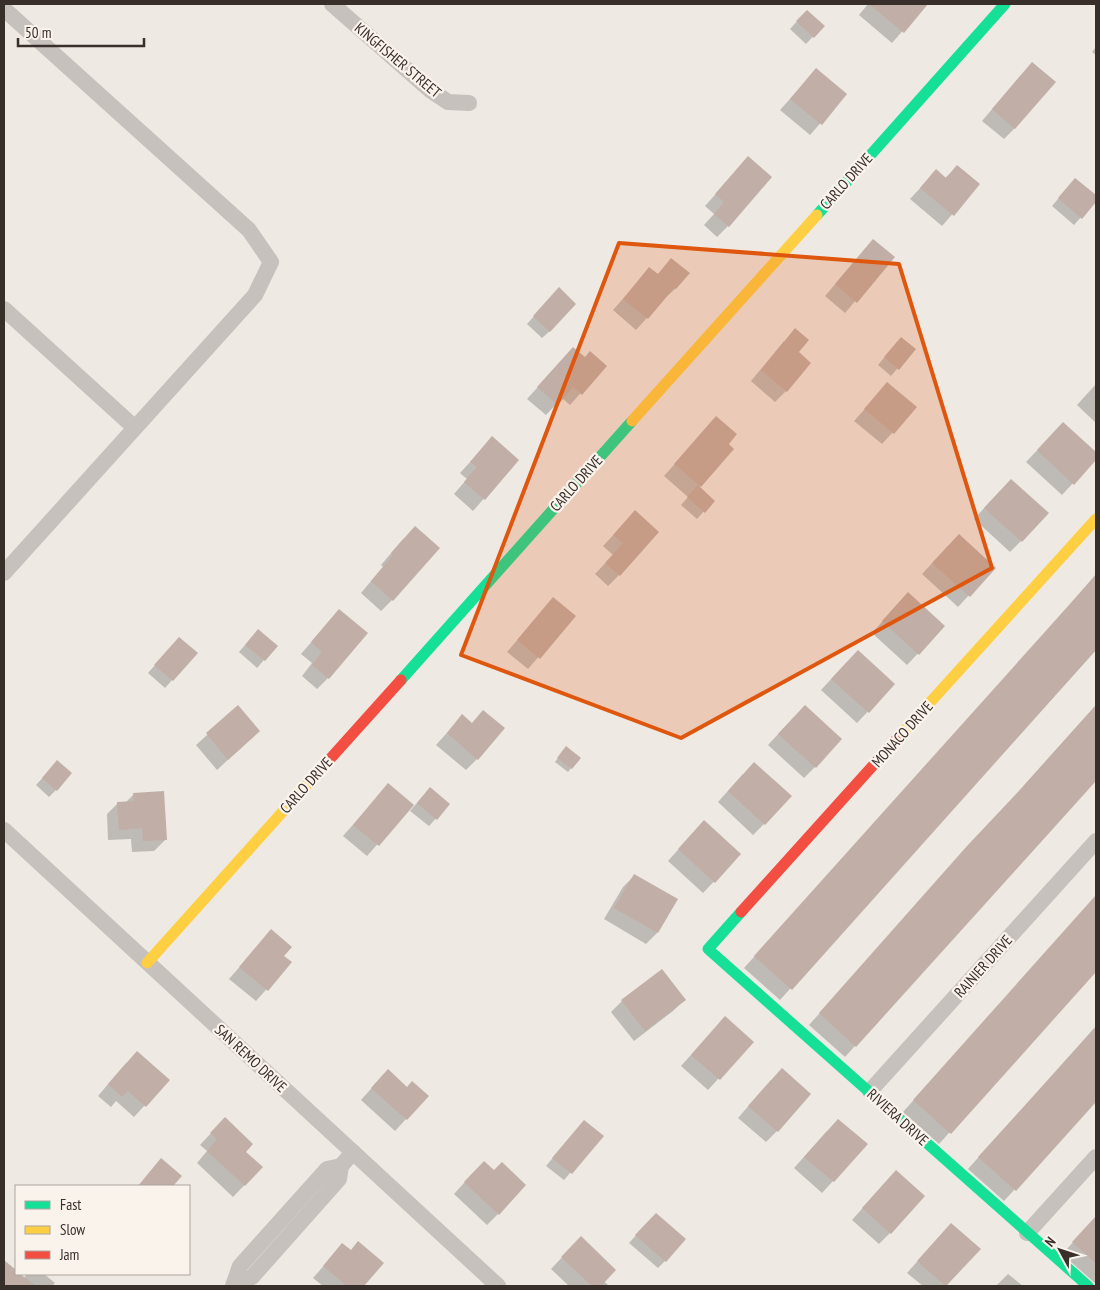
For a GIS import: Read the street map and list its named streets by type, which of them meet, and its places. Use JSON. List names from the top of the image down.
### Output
{
  "streets": {
    "street": [
      "KINGFISHER STREET",
      "CARLO DRIVE",
      "MONACO DRIVE",
      "RAINIER DRIVE",
      "SAN REMO DRIVE",
      "RIVIERA DRIVE"
    ]
  },
  "crossings": [
    ["CARLO DRIVE", "SAN REMO DRIVE"],
    ["MONACO DRIVE", "RIVIERA DRIVE"],
    ["RAINIER DRIVE", "RIVIERA DRIVE"]
  ],
  "legend": ["Fast", "Slow", "Jam"],
  "scale_bar": "50 m",
  "north": "top left"
}
